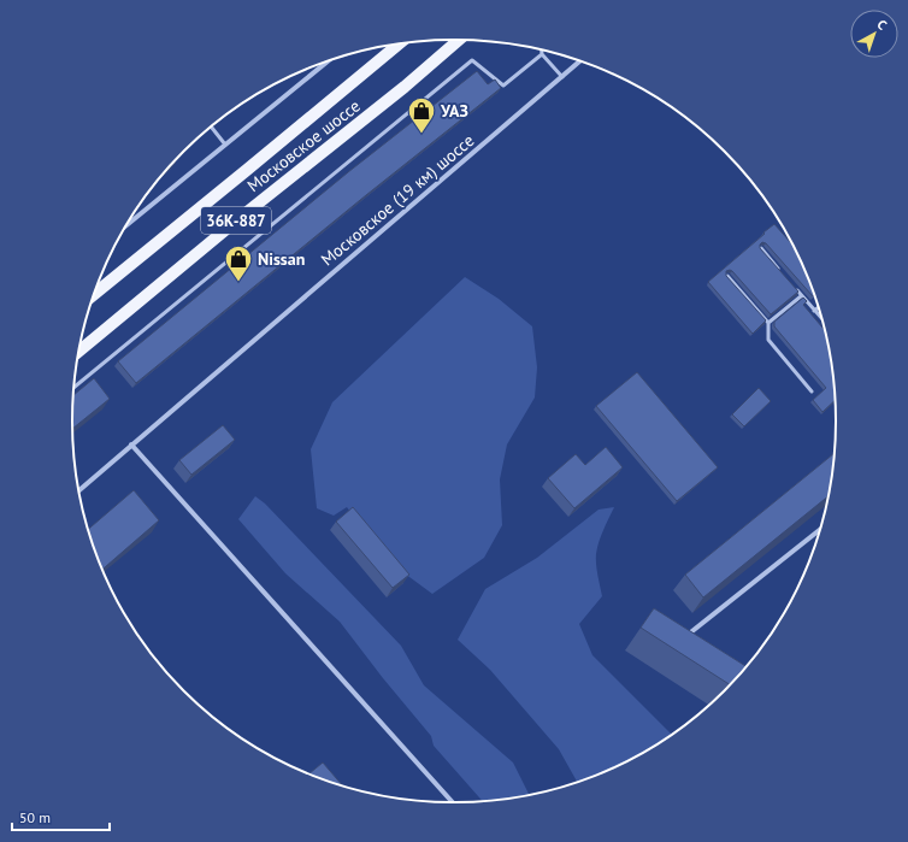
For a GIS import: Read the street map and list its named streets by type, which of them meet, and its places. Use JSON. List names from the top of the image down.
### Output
{
  "streets": {
    "main road": ["Московское шоссе", "36К-887"],
    "street": ["Московское (19 км) шоссе"]
  },
  "places": {
    "shop": ["УАЗ", "Nissan"]
  },
  "scale_bar": "50 m",
  "north": "top right"
}
